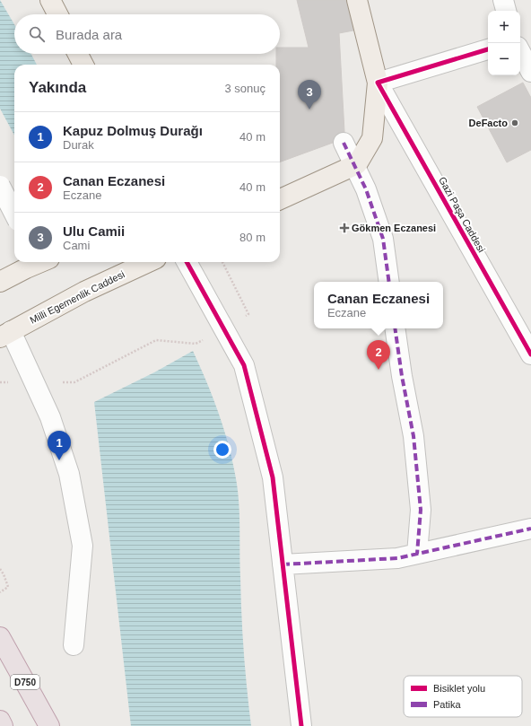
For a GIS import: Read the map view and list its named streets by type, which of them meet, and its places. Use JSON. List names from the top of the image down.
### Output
{
  "streets": {
    "highway": ["D750"],
    "main road": ["Gazi Paşa Caddesi", "Milli Egemenlik Caddesi"]
  },
  "places": {
    "other": ["DeFacto"],
    "health": ["Gökmen Eczanesi"]
  },
  "legend": ["Bisiklet yolu", "Patika"],
  "page": {
    "map_buttons": ["+", "−"],
    "search": "Burada ara",
    "heading": ["Yakında", "3 sonuç"],
    "pins": ["3", "2", "1"],
    "list": [
      {
        "mark": "1",
        "name": "Kapuz Dolmuş Durağı",
        "note": "Durak",
        "value": "40 m"
      },
      {
        "mark": "2",
        "name": "Canan Eczanesi",
        "note": "Eczane",
        "value": "40 m"
      },
      {
        "mark": "3",
        "name": "Ulu Camii",
        "note": "Cami",
        "value": "80 m"
      }
    ],
    "popup": ["Canan Eczanesi", "Eczane"]
  }
}
